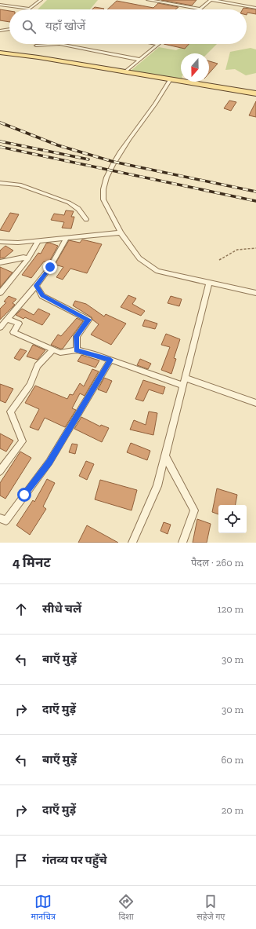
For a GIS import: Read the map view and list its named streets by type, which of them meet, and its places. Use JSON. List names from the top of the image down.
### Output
{
  "north": "bottom",
  "page": {
    "search": "यहाँ खोजें",
    "heading": ["4 मिनट", "पैदल · 260 m"],
    "list": [
      ["सीधे चलें", "120 m"],
      ["बाएँ मुड़ें", "30 m"],
      ["दाएँ मुड़ें", "30 m"],
      ["बाएँ मुड़ें", "60 m"],
      ["दाएँ मुड़ें", "20 m"],
      "गंतव्य पर पहुँचे"
    ],
    "nav": ["मानचित्र", "दिशा", "सहेजे गए"]
  }
}
